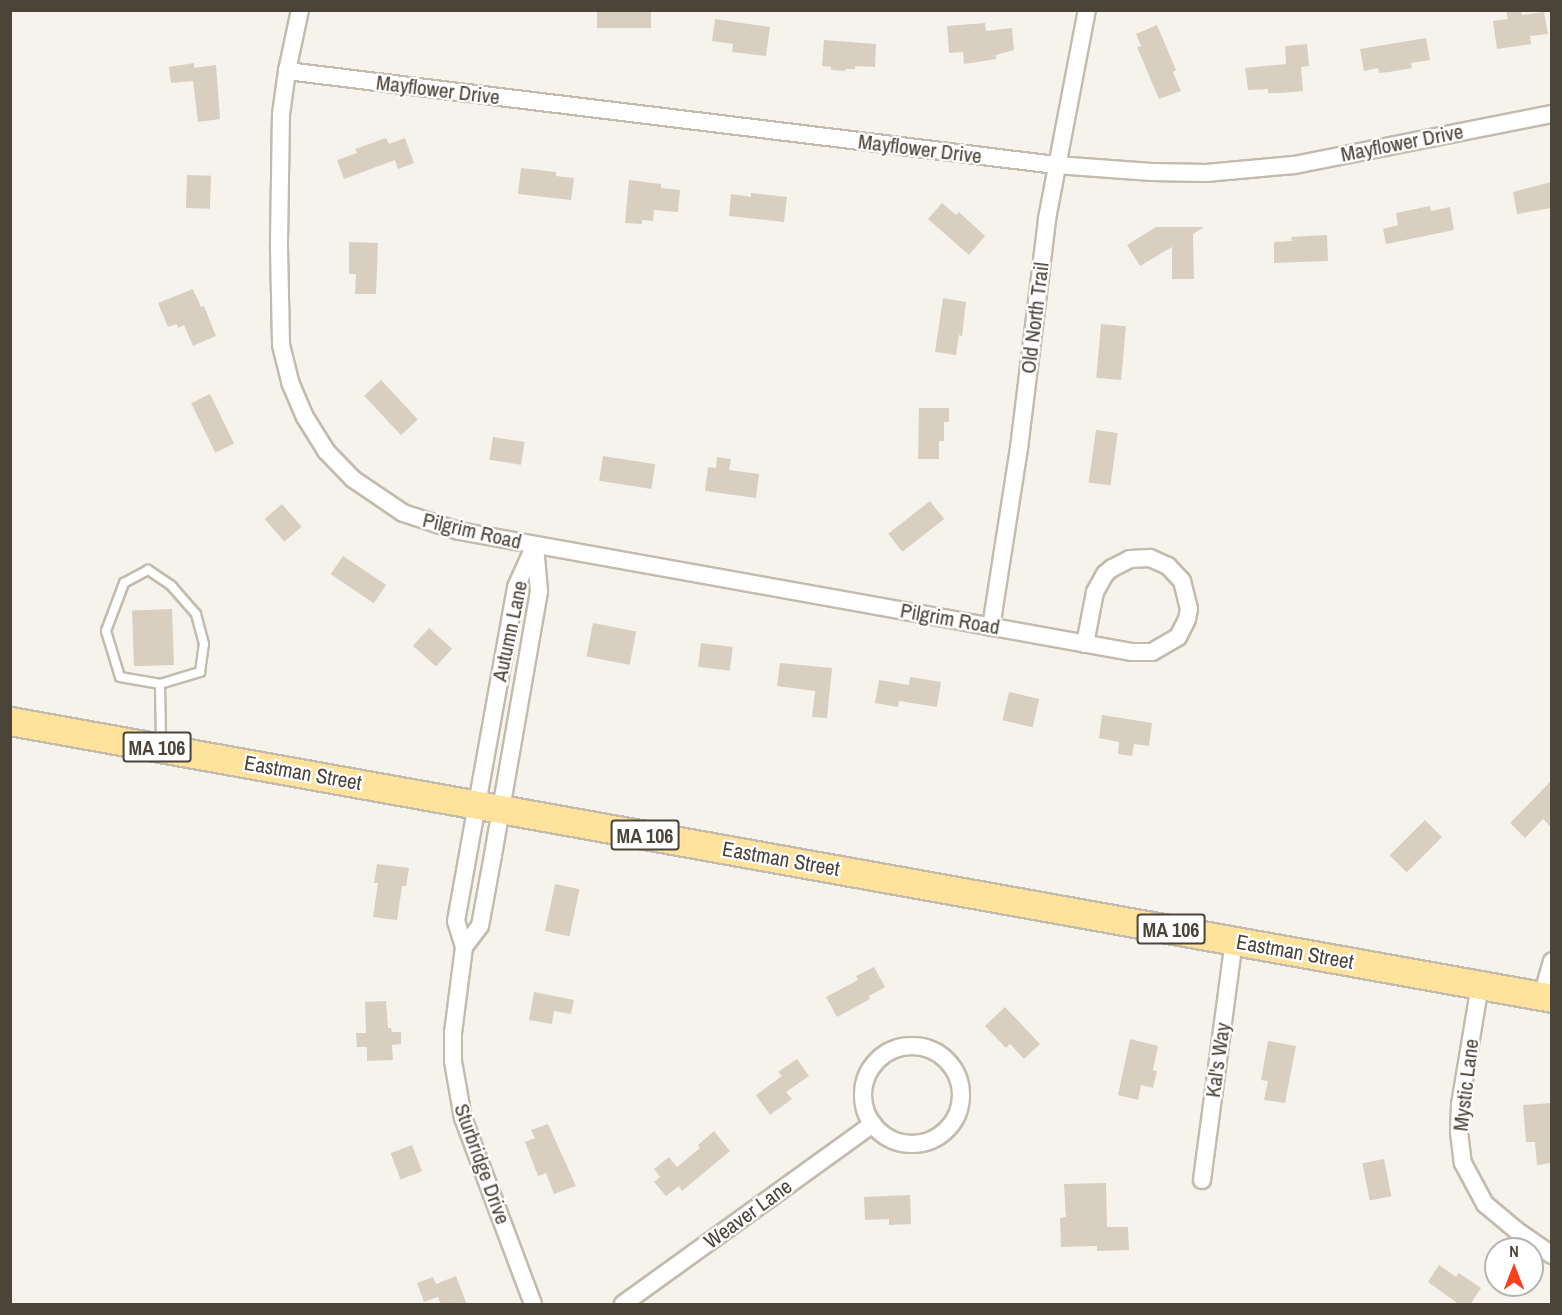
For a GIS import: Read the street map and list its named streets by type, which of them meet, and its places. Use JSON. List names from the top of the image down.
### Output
{
  "streets": {
    "main road": ["MA 106", "Eastman Street"],
    "street": [
      "Mayflower Drive",
      "Old North Trail",
      "Pilgrim Road",
      "Autumn Lane",
      "Kal's Way",
      "Mystic Lane",
      "Sturbridge Drive",
      "Weaver Lane"
    ]
  },
  "crossings": [
    ["Mayflower Drive", "Old North Trail"],
    ["Mayflower Drive", "Pilgrim Road"],
    ["Old North Trail", "Pilgrim Road"],
    ["Pilgrim Road", "Autumn Lane"],
    ["Autumn Lane", "Eastman Street"],
    ["Autumn Lane", "Sturbridge Drive"],
    ["Eastman Street", "Kal's Way"],
    ["Eastman Street", "Mystic Lane"],
    ["Eastman Street", "Sturbridge Drive"]
  ],
  "north": "top"
}
